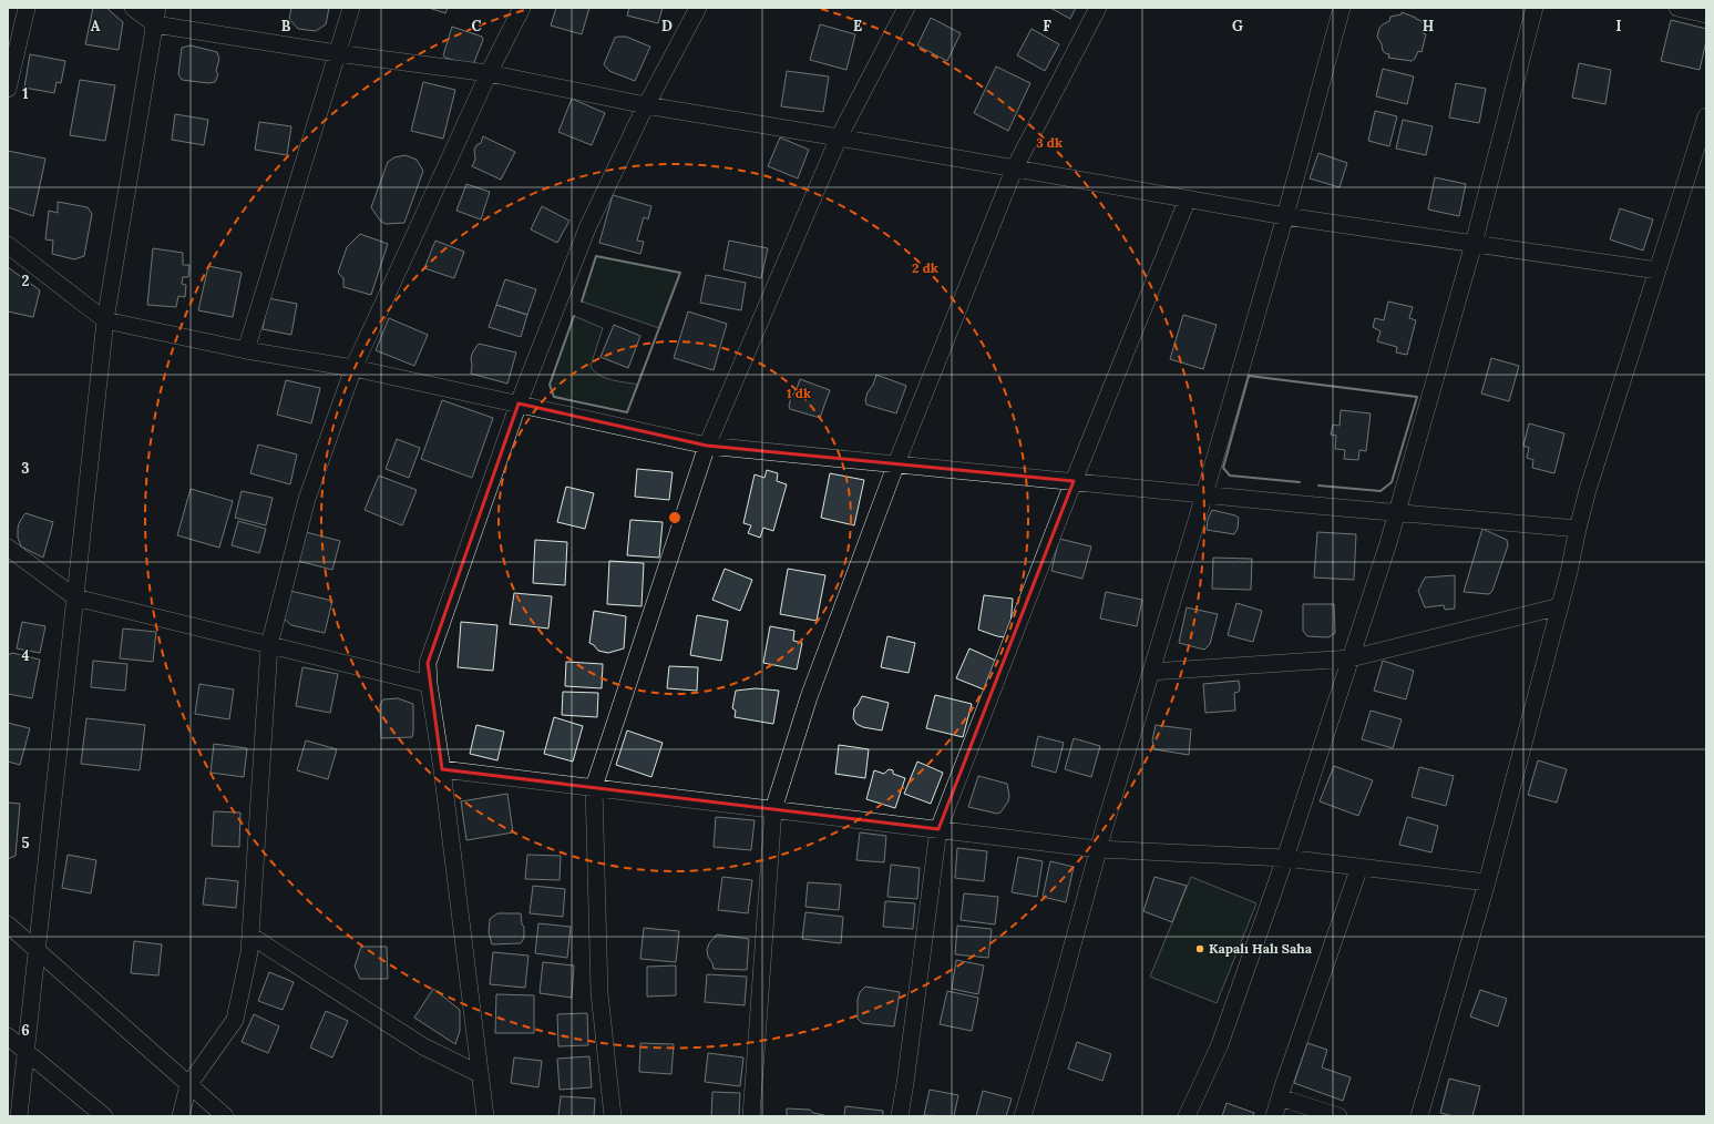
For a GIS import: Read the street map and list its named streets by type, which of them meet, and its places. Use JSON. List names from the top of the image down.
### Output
{
  "places": ["Kapalı Halı Saha"],
  "grid": {
    "columns": [
      "A",
      "B",
      "C",
      "D",
      "E",
      "F",
      "G",
      "H",
      "I"
    ],
    "rows": [
      "1",
      "2",
      "3",
      "4",
      "5",
      "6"
    ]
  },
  "rings": ["3 dk", "2 dk", "1 dk"]
}
